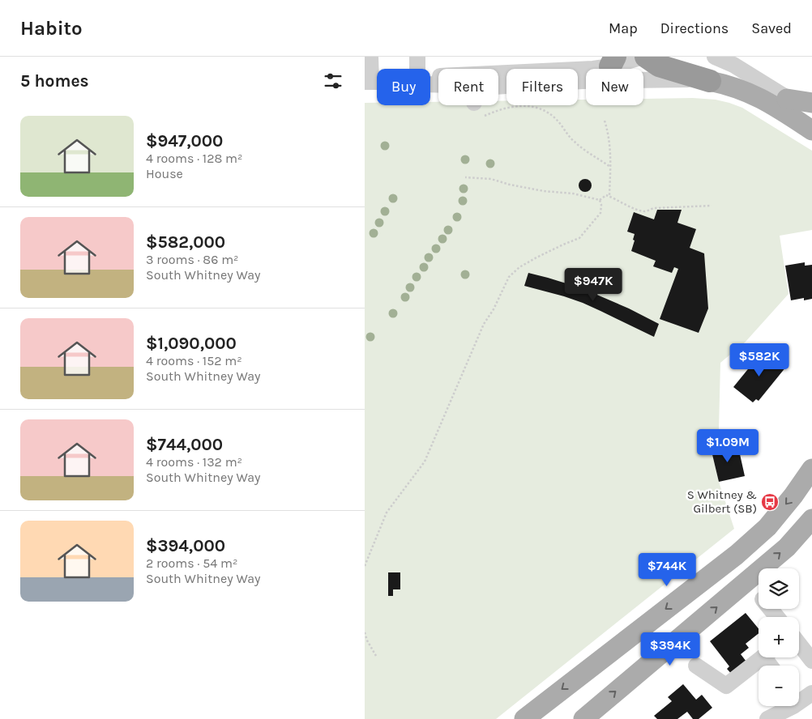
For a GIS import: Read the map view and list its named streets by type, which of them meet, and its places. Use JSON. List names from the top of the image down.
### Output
{
  "places": {
    "bus stop": ["S Whitney & Gilbert (SB)"]
  },
  "page": {
    "header": "Habito",
    "nav": ["Map", "Directions", "Saved"],
    "heading": "5 homes",
    "chip": [
      "Buy",
      "Rent",
      "Filters",
      "New"
    ],
    "list": [
      {
        "name": "$947,000",
        "note": "4 rooms · 128 m² · House"
      },
      {
        "name": "$582,000",
        "note": "3 rooms · 86 m² · South Whitney Way"
      },
      {
        "name": "$1,090,000",
        "note": "4 rooms · 152 m² · South Whitney Way"
      },
      {
        "name": "$744,000",
        "note": "4 rooms · 132 m² · South Whitney Way"
      },
      {
        "name": "$394,000",
        "note": "2 rooms · 54 m² · South Whitney Way"
      }
    ],
    "price": [
      "$947K",
      "$582K",
      "$1.09M",
      "$744K",
      "$394K"
    ],
    "map_buttons": ["+", "−"]
  }
}
